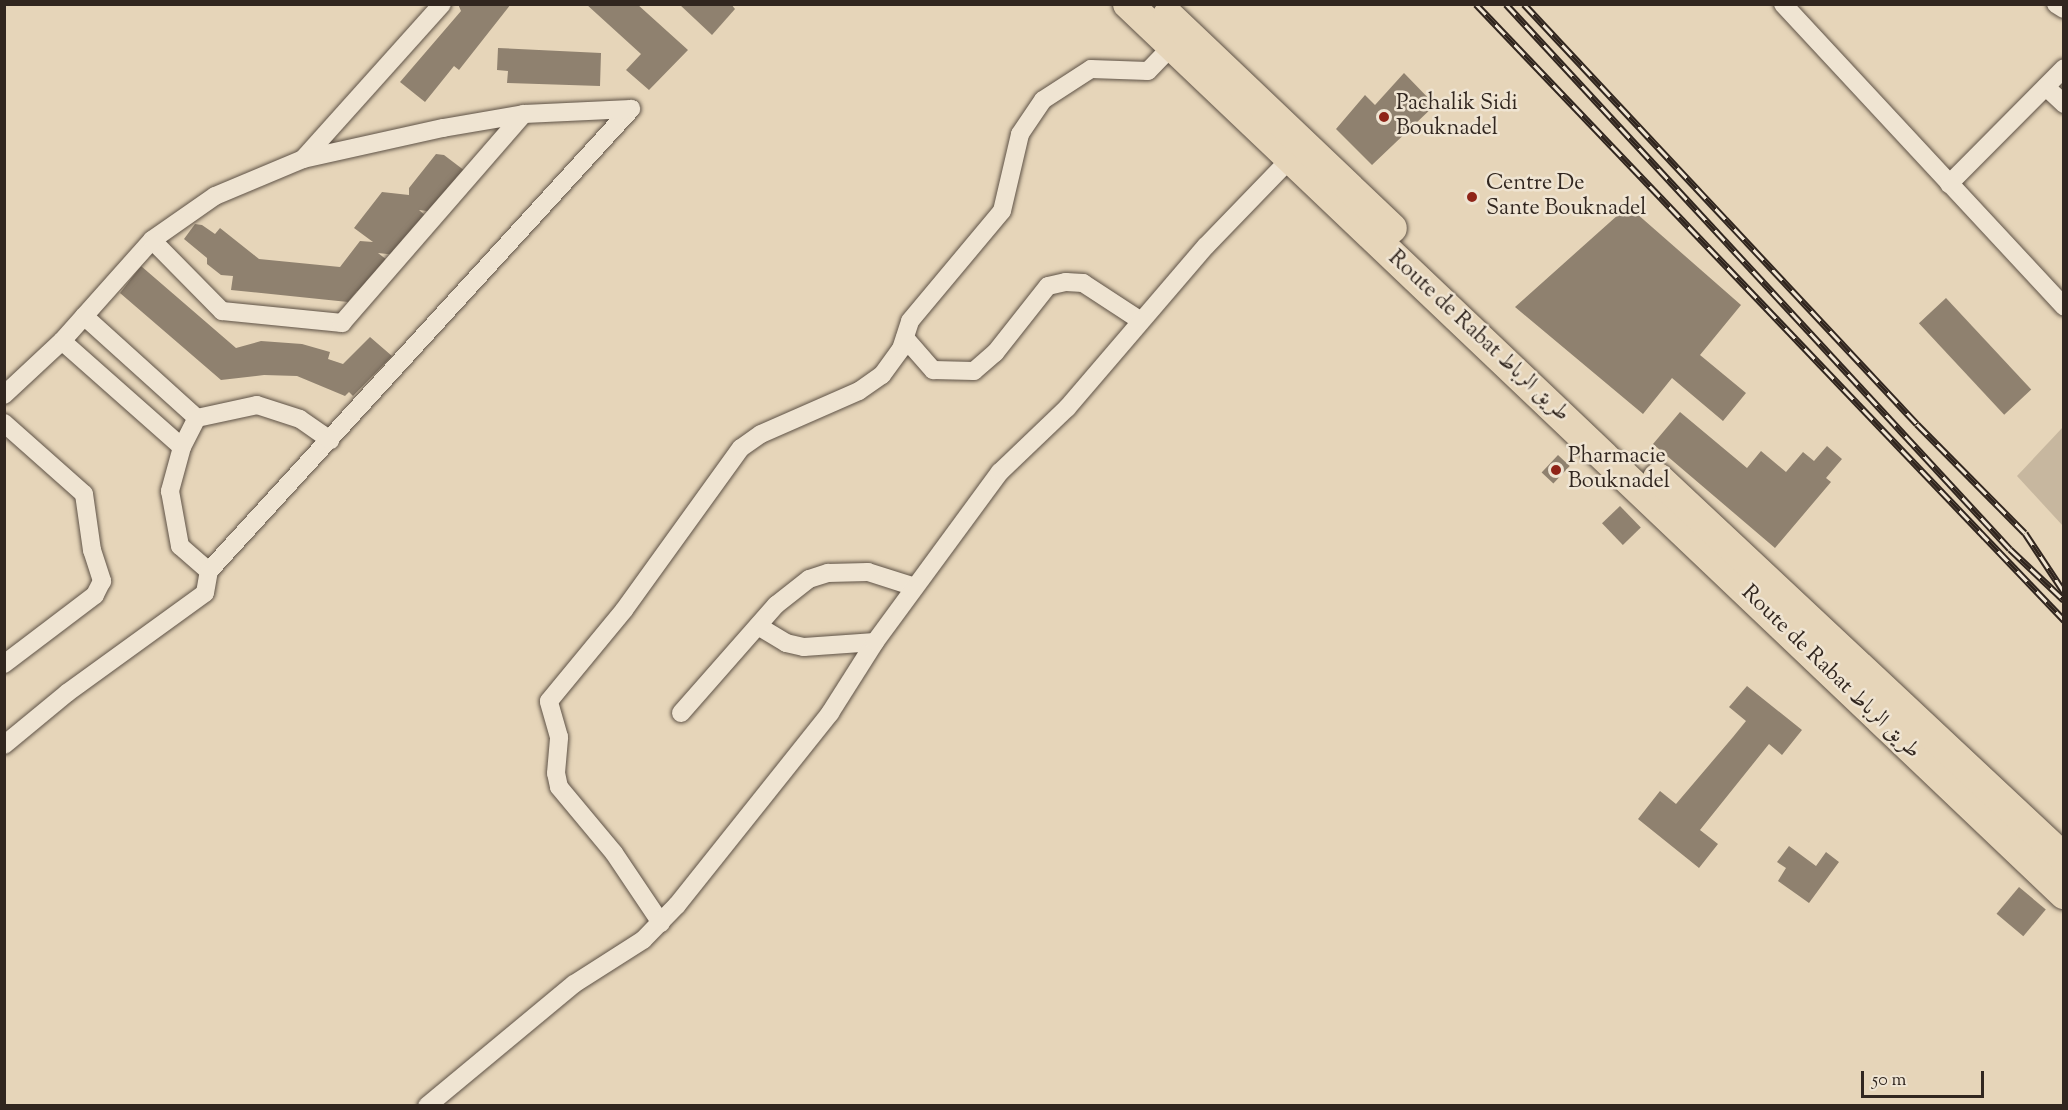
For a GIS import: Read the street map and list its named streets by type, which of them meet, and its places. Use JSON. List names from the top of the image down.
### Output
{
  "streets": {
    "main road": ["Route de Rabat طريق الرباط"]
  },
  "places": ["Pachalik Sidi Bouknadel", "Centre De Sante Bouknadel", "Pharmacie Bouknadel"],
  "scale_bar": "50 m"
}
